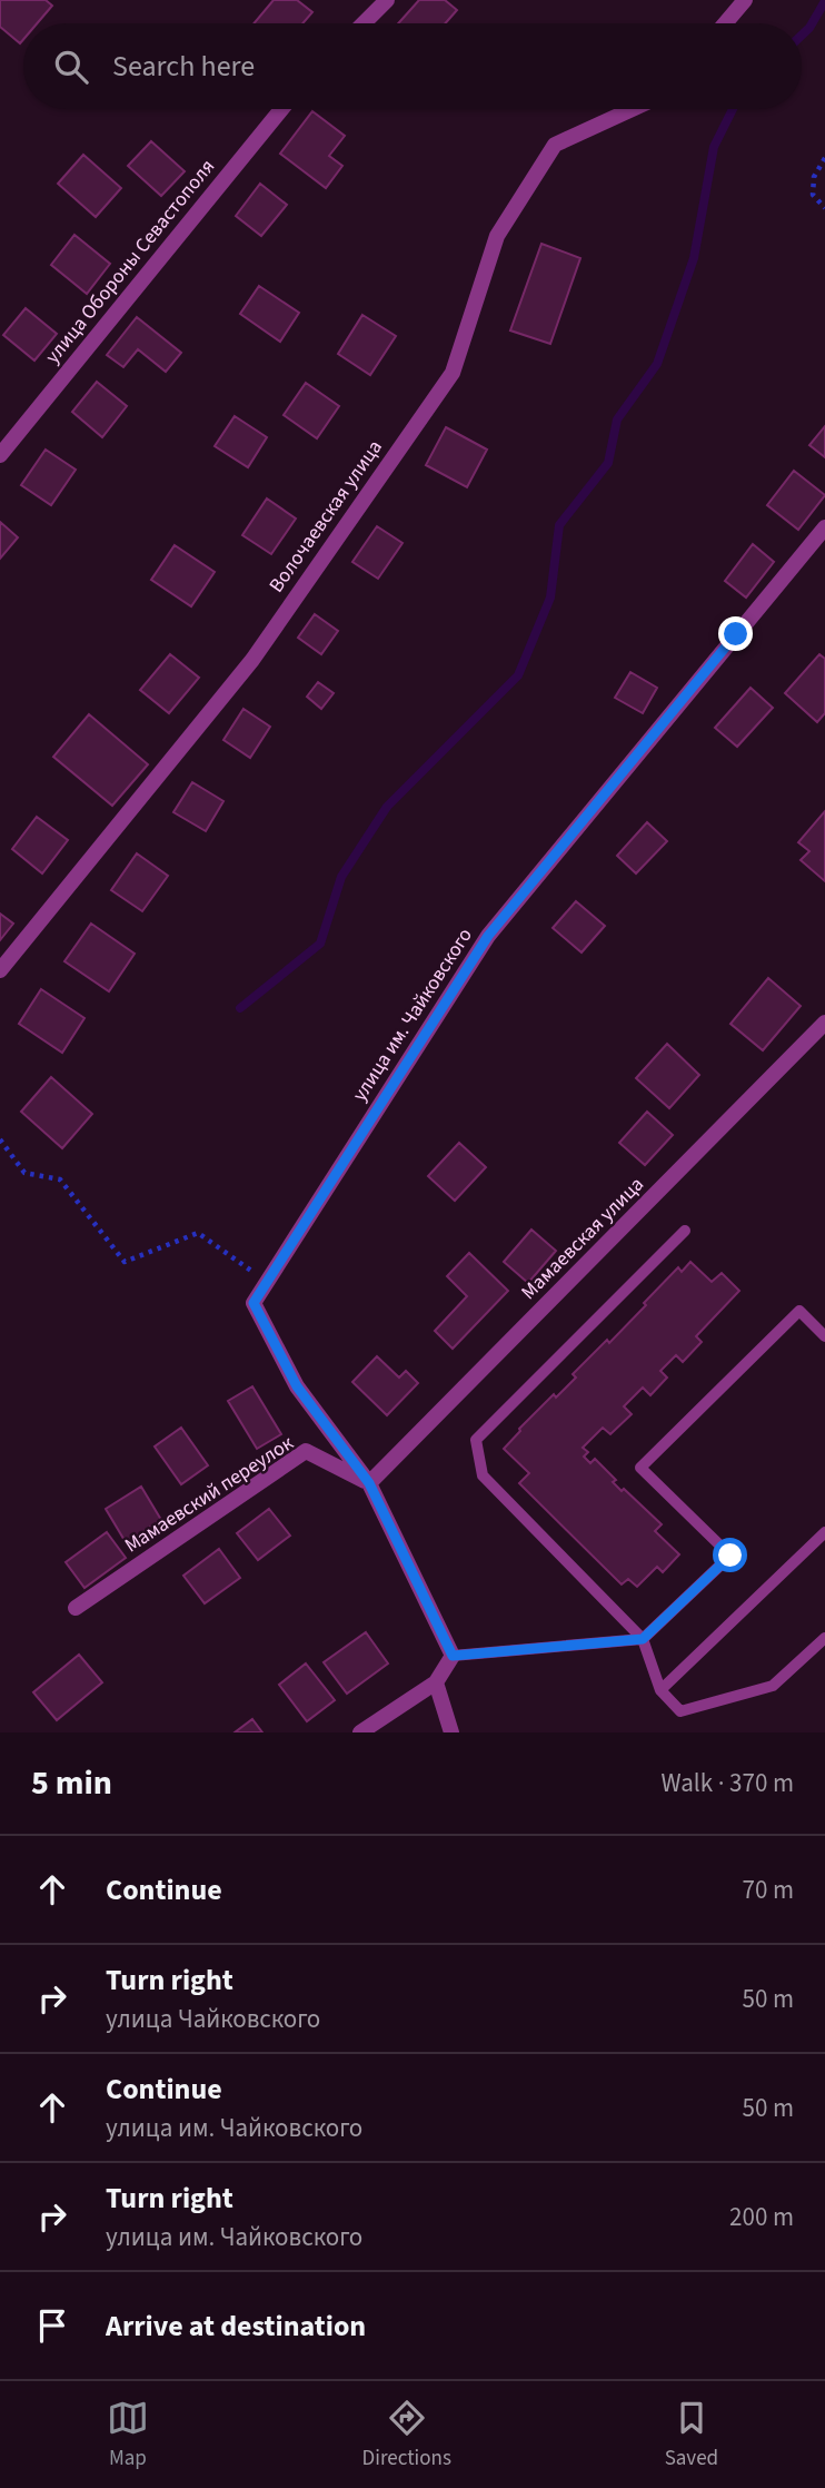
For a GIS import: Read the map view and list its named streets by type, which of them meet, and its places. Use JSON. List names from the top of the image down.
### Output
{
  "streets": {
    "street": [
      "улица Обороны Севастополя",
      "Волочаевская улица",
      "улица им. Чайковского",
      "Мамаевская улица",
      "Мамаевский переулок"
    ]
  },
  "crossings": [
    ["улица им. Чайковского", "Мамаевская улица"],
    ["улица им. Чайковского", "Мамаевский переулок"],
    ["Мамаевская улица", "Мамаевский переулок"]
  ],
  "page": {
    "search": "Search here",
    "heading": ["5 min", "Walk · 370 m"],
    "list": [
      ["Continue", "70 m"],
      ["Turn right", "улица Чайковского", "50 m"],
      ["Continue", "улица им. Чайковского", "50 m"],
      ["Turn right", "улица им. Чайковского", "200 m"],
      "Arrive at destination"
    ],
    "nav": ["Map", "Directions", "Saved"]
  }
}
